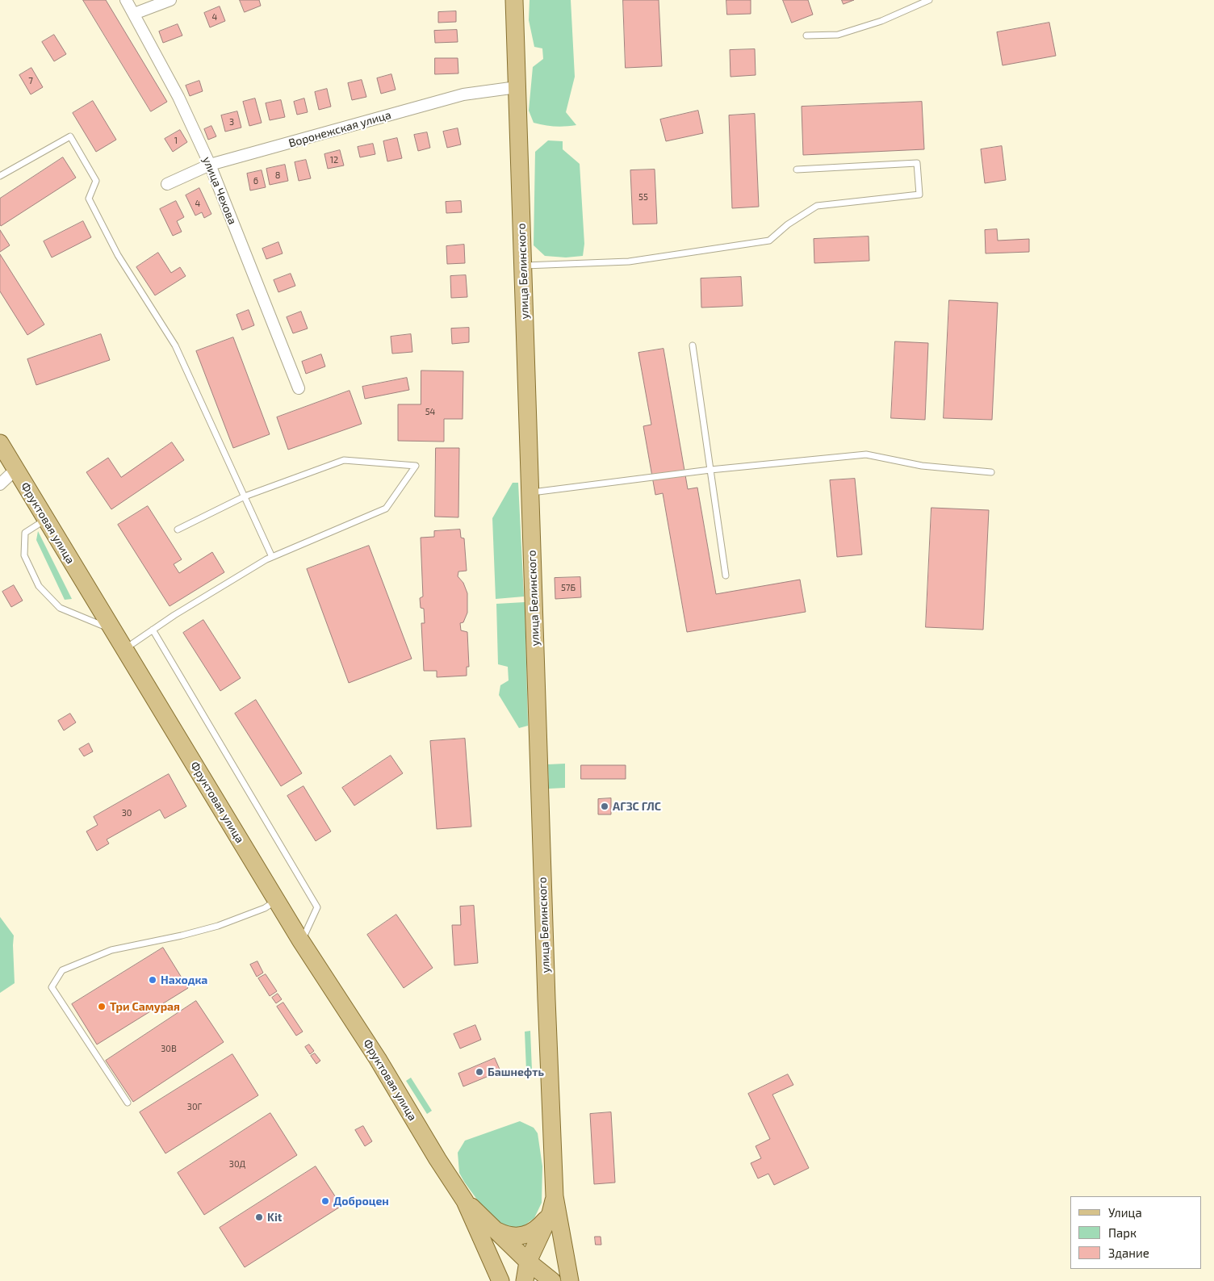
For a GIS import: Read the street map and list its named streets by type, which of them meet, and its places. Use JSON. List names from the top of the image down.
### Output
{
  "streets": {
    "main road": ["улица Белинского", "Фруктовая улица"],
    "street": ["Воронежская улица", "улица Чехова"]
  },
  "crossings": [
    ["Воронежская улица", "улица Чехова"],
    ["Воронежская улица", "улица Белинского"]
  ],
  "places": [
    "АГЗС ГЛС",
    "Находка",
    "Три Самурая",
    "Башнефть",
    "Доброцен",
    "Kit"
  ],
  "house_numbers": [
    "4",
    "7",
    "3",
    "1",
    "12",
    "8",
    "6",
    "55",
    "4",
    "54",
    "57Б",
    "30",
    "30В",
    "30Г",
    "30Д"
  ],
  "legend": ["Улица", "Парк", "Здание"]
}
